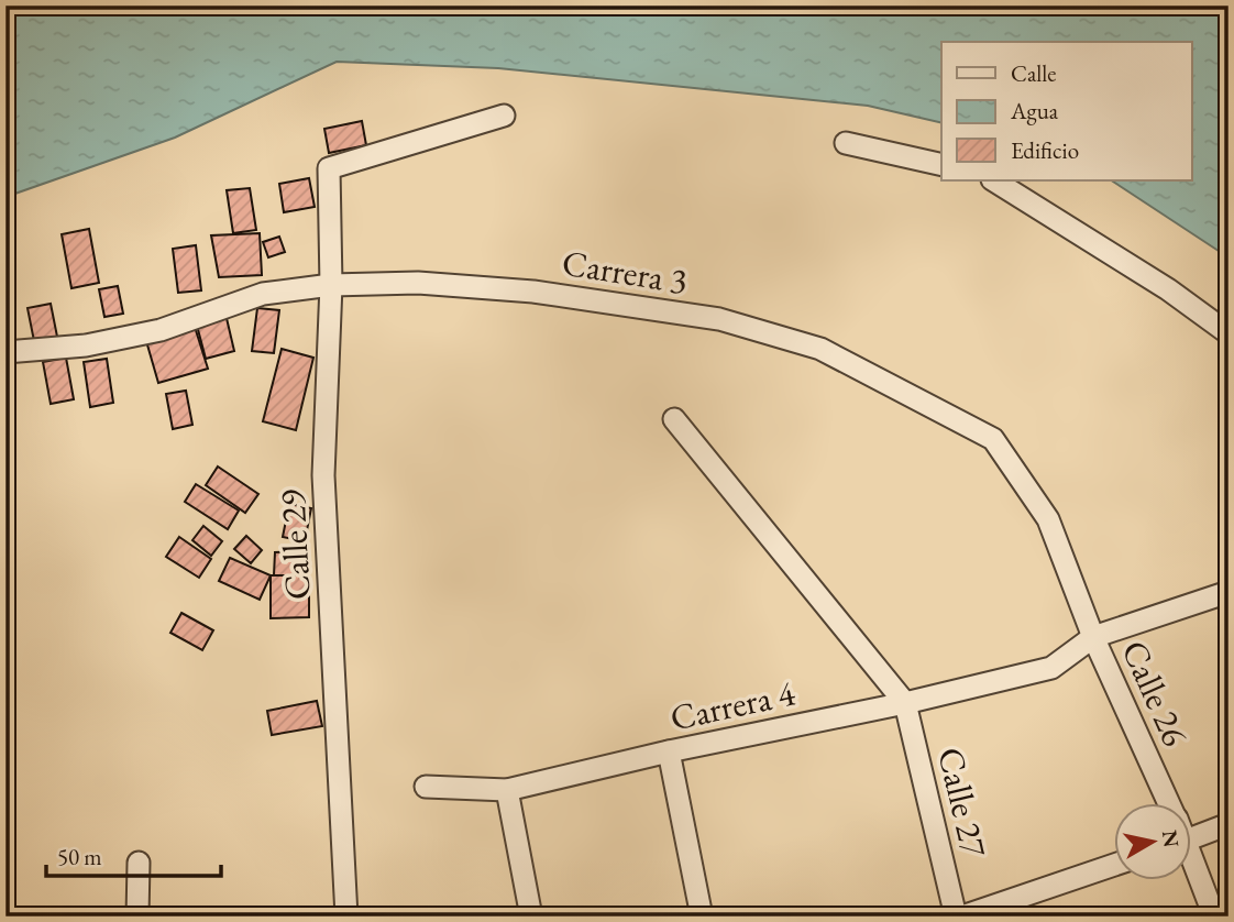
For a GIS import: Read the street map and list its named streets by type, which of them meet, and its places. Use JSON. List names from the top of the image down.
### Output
{
  "streets": {
    "street": [
      "Carrera 3",
      "Calle 29",
      "Calle 26",
      "Carrera 4",
      "Calle 27"
    ]
  },
  "crossings": [
    ["Carrera 3", "Calle 29"],
    ["Carrera 3", "Calle 26"],
    ["Carrera 3", "Carrera 4"],
    ["Calle 26", "Carrera 4"],
    ["Carrera 4", "Calle 27"]
  ],
  "legend": ["Calle", "Agua", "Edificio"],
  "scale_bar": "50 m",
  "north": "right"
}
